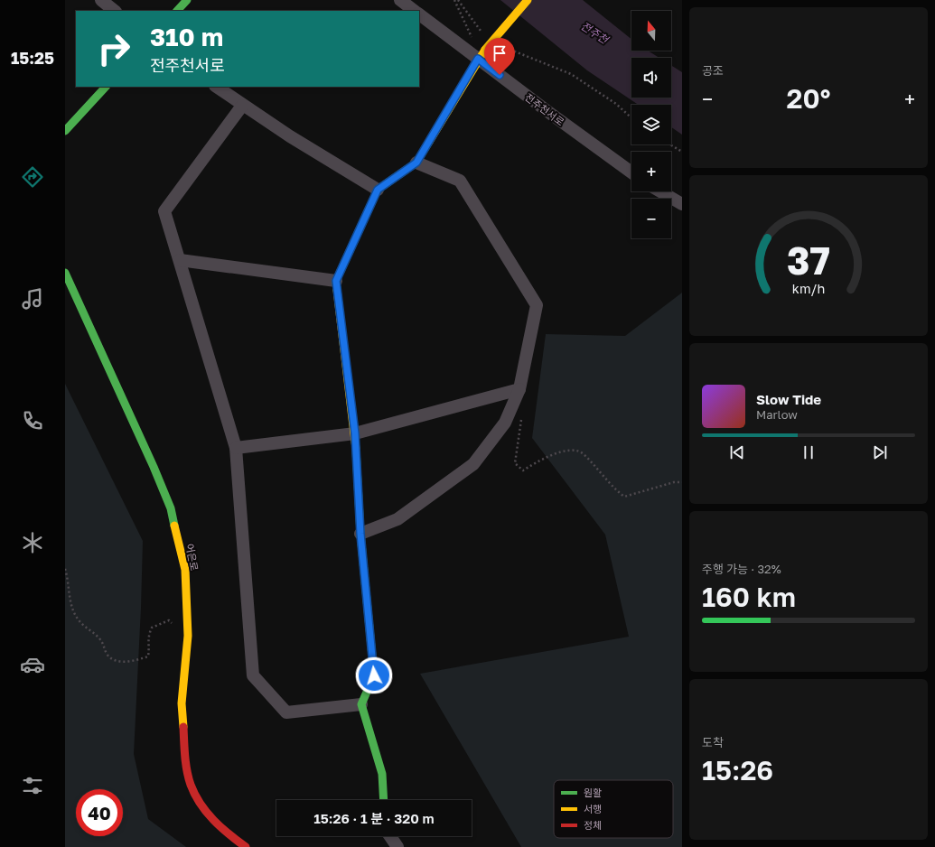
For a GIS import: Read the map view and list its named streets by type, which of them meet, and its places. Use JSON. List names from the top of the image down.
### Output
{
  "streets": {
    "street": ["전주천서로", "어은로"]
  },
  "water": ["전주천"],
  "legend": ["원활", "서행", "정체"],
  "north": "top",
  "page": {
    "tabs": "15:25",
    "tile": [
      "공조",
      ["주행 가능 · 32%", "160 km"],
      ["도착", "15:26"]
    ],
    "map_buttons": ["+", "−"],
    "turn": ["310 m", "전주천서로"],
    "heat": ["−", "20°", "+"],
    "song": ["Slow Tide", "Marlow"],
    "limit": "40",
    "trip": "15:26 · 1 분 · 320 m",
    "gauge": ["37", "km/h"]
  }
}
